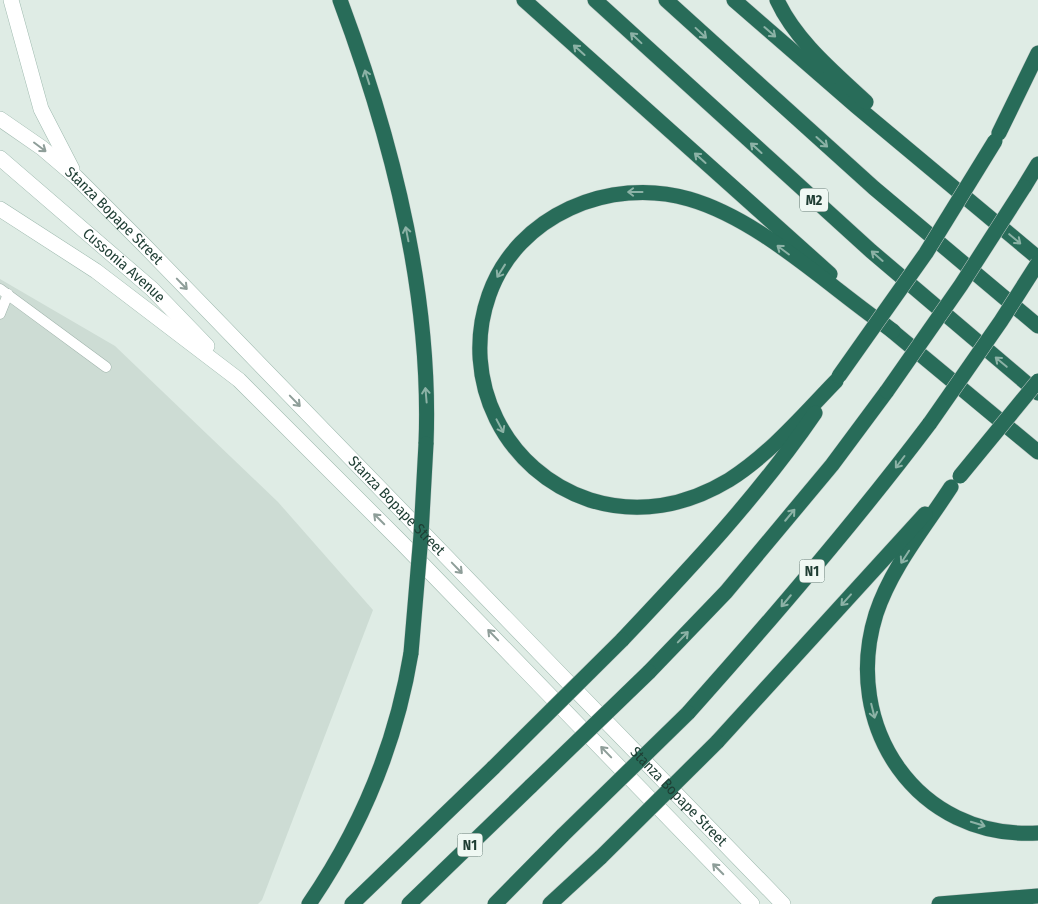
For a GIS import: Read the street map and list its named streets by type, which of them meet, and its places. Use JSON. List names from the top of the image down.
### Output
{
  "streets": {
    "highway": ["M2", "N1"],
    "main road": ["Stanza Bopape Street", "Cussonia Avenue"]
  },
  "crossings": [
    ["Stanza Bopape Street", "Cussonia Avenue"]
  ]
}
